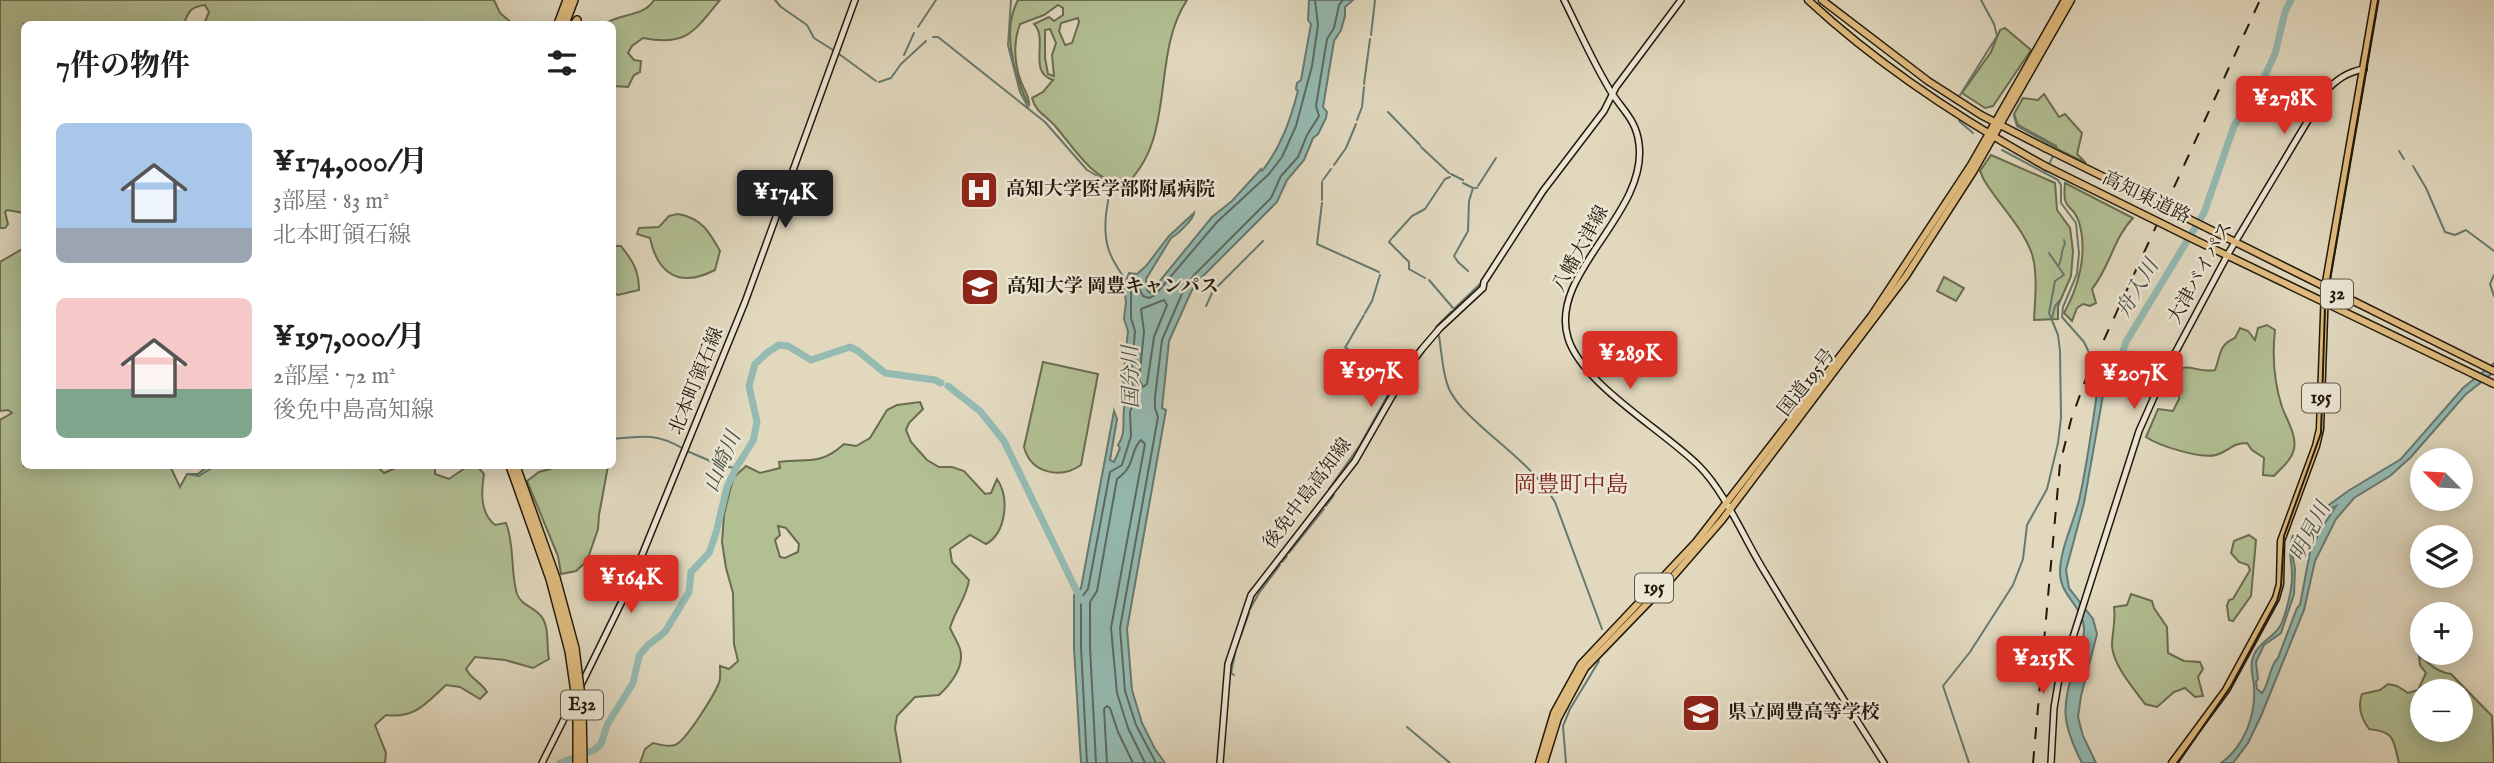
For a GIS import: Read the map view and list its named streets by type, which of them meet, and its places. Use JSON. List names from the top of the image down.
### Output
{
  "streets": {
    "highway": [
      "高知東道路",
      "32",
      "国道195号",
      "195",
      "E32"
    ],
    "main road": [
      "八幡大津線",
      "大津バイパス",
      "北本町領石線",
      "後免中島高知線"
    ]
  },
  "crossings": [
    ["高知東道路", "大津バイパス"],
    ["高知東道路", "国道195号"],
    ["高知東道路", "195"],
    ["八幡大津線", "国道195号"],
    ["八幡大津線", "後免中島高知線"],
    ["大津バイパス", "195"]
  ],
  "districts": ["岡豊町中島"],
  "water": [
    "舟入川",
    "国分川",
    "山崎川",
    "明見川"
  ],
  "places": {
    "hospital": ["高知大学医学部附属病院"],
    "school or university": ["高知大学 岡豊キャンパス", "県立岡豊高等学校"]
  },
  "north": "top left",
  "page": {
    "heading": "7件の物件",
    "price": [
      "¥278K",
      "¥174K",
      "¥289K",
      "¥197K",
      "¥207K",
      "¥164K",
      "¥215K"
    ],
    "list": [
      {
        "name": "¥174,000/月",
        "note": "3部屋 · 83 m² · 北本町領石線"
      },
      {
        "name": "¥197,000/月",
        "note": "2部屋 · 72 m² · 後免中島高知線"
      }
    ],
    "map_buttons": ["+", "−"]
  }
}
